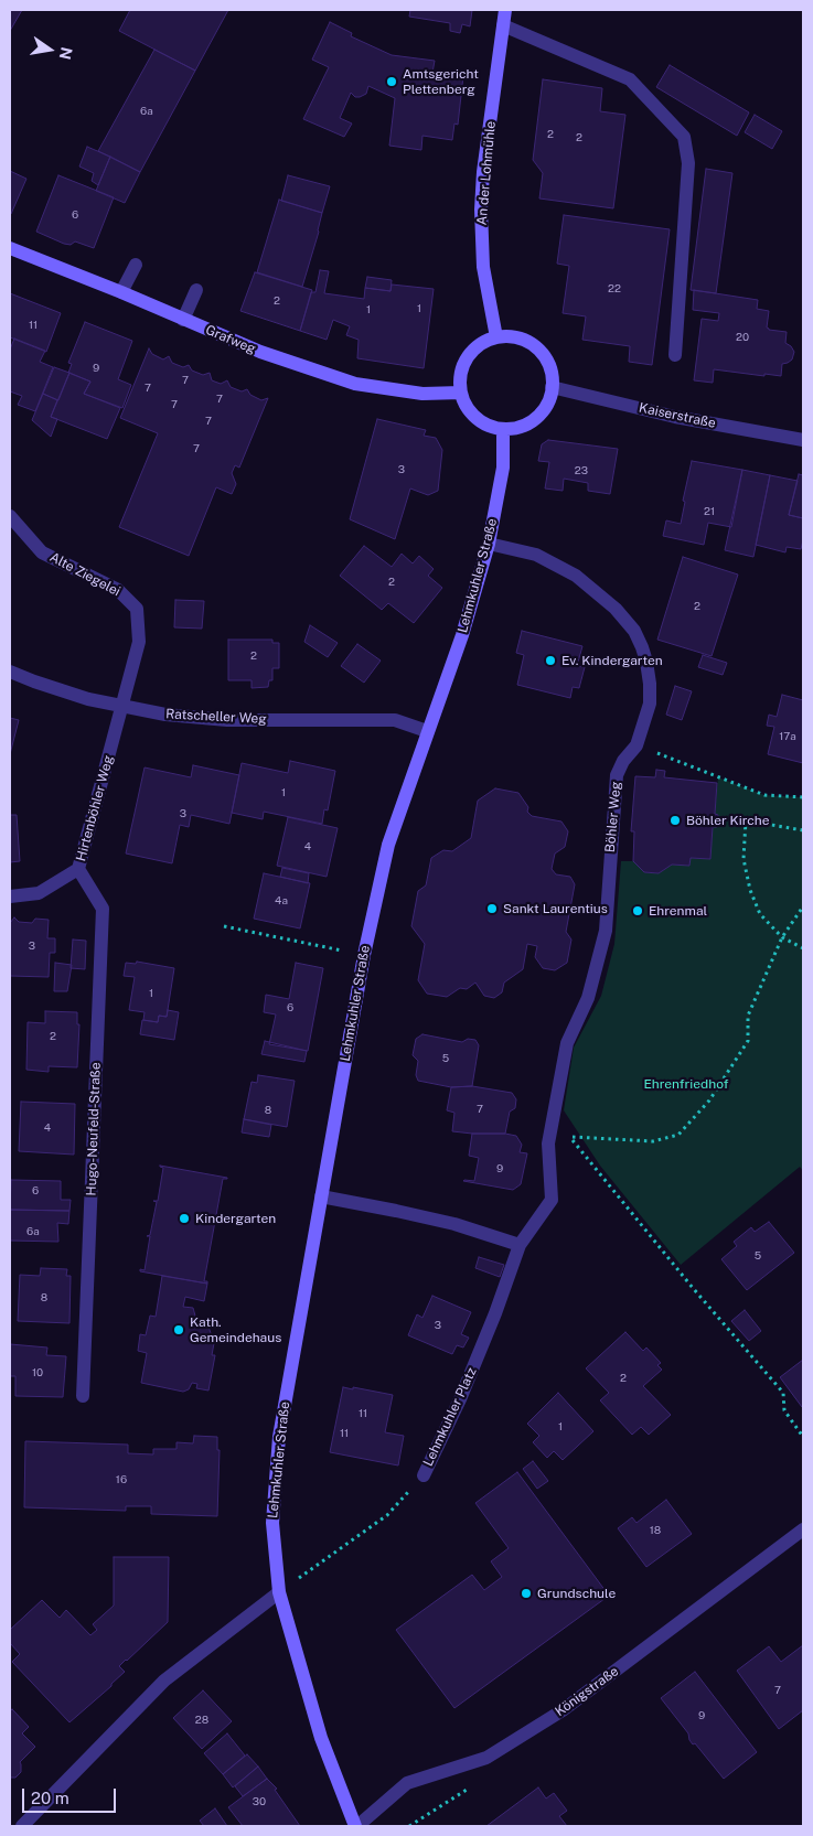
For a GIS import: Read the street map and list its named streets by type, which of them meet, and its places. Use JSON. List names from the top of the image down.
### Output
{
  "streets": {
    "street": [
      "An der Lohmühle",
      "Grafweg",
      "Kaiserstraße",
      "Alte Ziegelei",
      "Lehmkuhler Straße",
      "Ratscheller Weg",
      "Hirtenböhler Weg",
      "Böhler Weg",
      "Hugo-Neufeld-Straße",
      "Lehmkuhler Platz",
      "Königstraße"
    ]
  },
  "crossings": [
    ["An der Lohmühle", "Grafweg"],
    ["An der Lohmühle", "Kaiserstraße"],
    ["An der Lohmühle", "Lehmkuhler Straße"],
    ["Grafweg", "Kaiserstraße"],
    ["Grafweg", "Lehmkuhler Straße"],
    ["Kaiserstraße", "Lehmkuhler Straße"],
    ["Alte Ziegelei", "Ratscheller Weg"],
    ["Alte Ziegelei", "Hirtenböhler Weg"],
    ["Lehmkuhler Straße", "Ratscheller Weg"],
    ["Lehmkuhler Straße", "Böhler Weg"],
    ["Lehmkuhler Straße", "Lehmkuhler Platz"],
    ["Lehmkuhler Straße", "Königstraße"],
    ["Ratscheller Weg", "Hirtenböhler Weg"],
    ["Hirtenböhler Weg", "Hugo-Neufeld-Straße"],
    ["Böhler Weg", "Lehmkuhler Platz"]
  ],
  "parks": ["Ehrenfriedhof"],
  "places": [
    "Amtsgericht Plettenberg",
    "Ev. Kindergarten",
    "Böhler Kirche",
    "Sankt Laurentius",
    "Ehrenmal",
    "Kindergarten",
    "Kath. Gemeindehaus",
    "Grundschule"
  ],
  "house_numbers": [
    "6a",
    "2",
    "2",
    "6",
    "22",
    "2",
    "1",
    "1",
    "11",
    "20",
    "9",
    "7",
    "7",
    "7",
    "7",
    "7",
    "7",
    "3",
    "23",
    "21",
    "2",
    "2",
    "2",
    "17a",
    "1",
    "3",
    "4",
    "4a",
    "3",
    "1",
    "6",
    "2",
    "5",
    "7",
    "8",
    "4",
    "9",
    "6",
    "6a",
    "5",
    "8",
    "3",
    "10",
    "2",
    "11",
    "1",
    "11",
    "16",
    "18",
    "7",
    "9",
    "28",
    "30"
  ],
  "scale_bar": "20 m",
  "north": "right"
}
